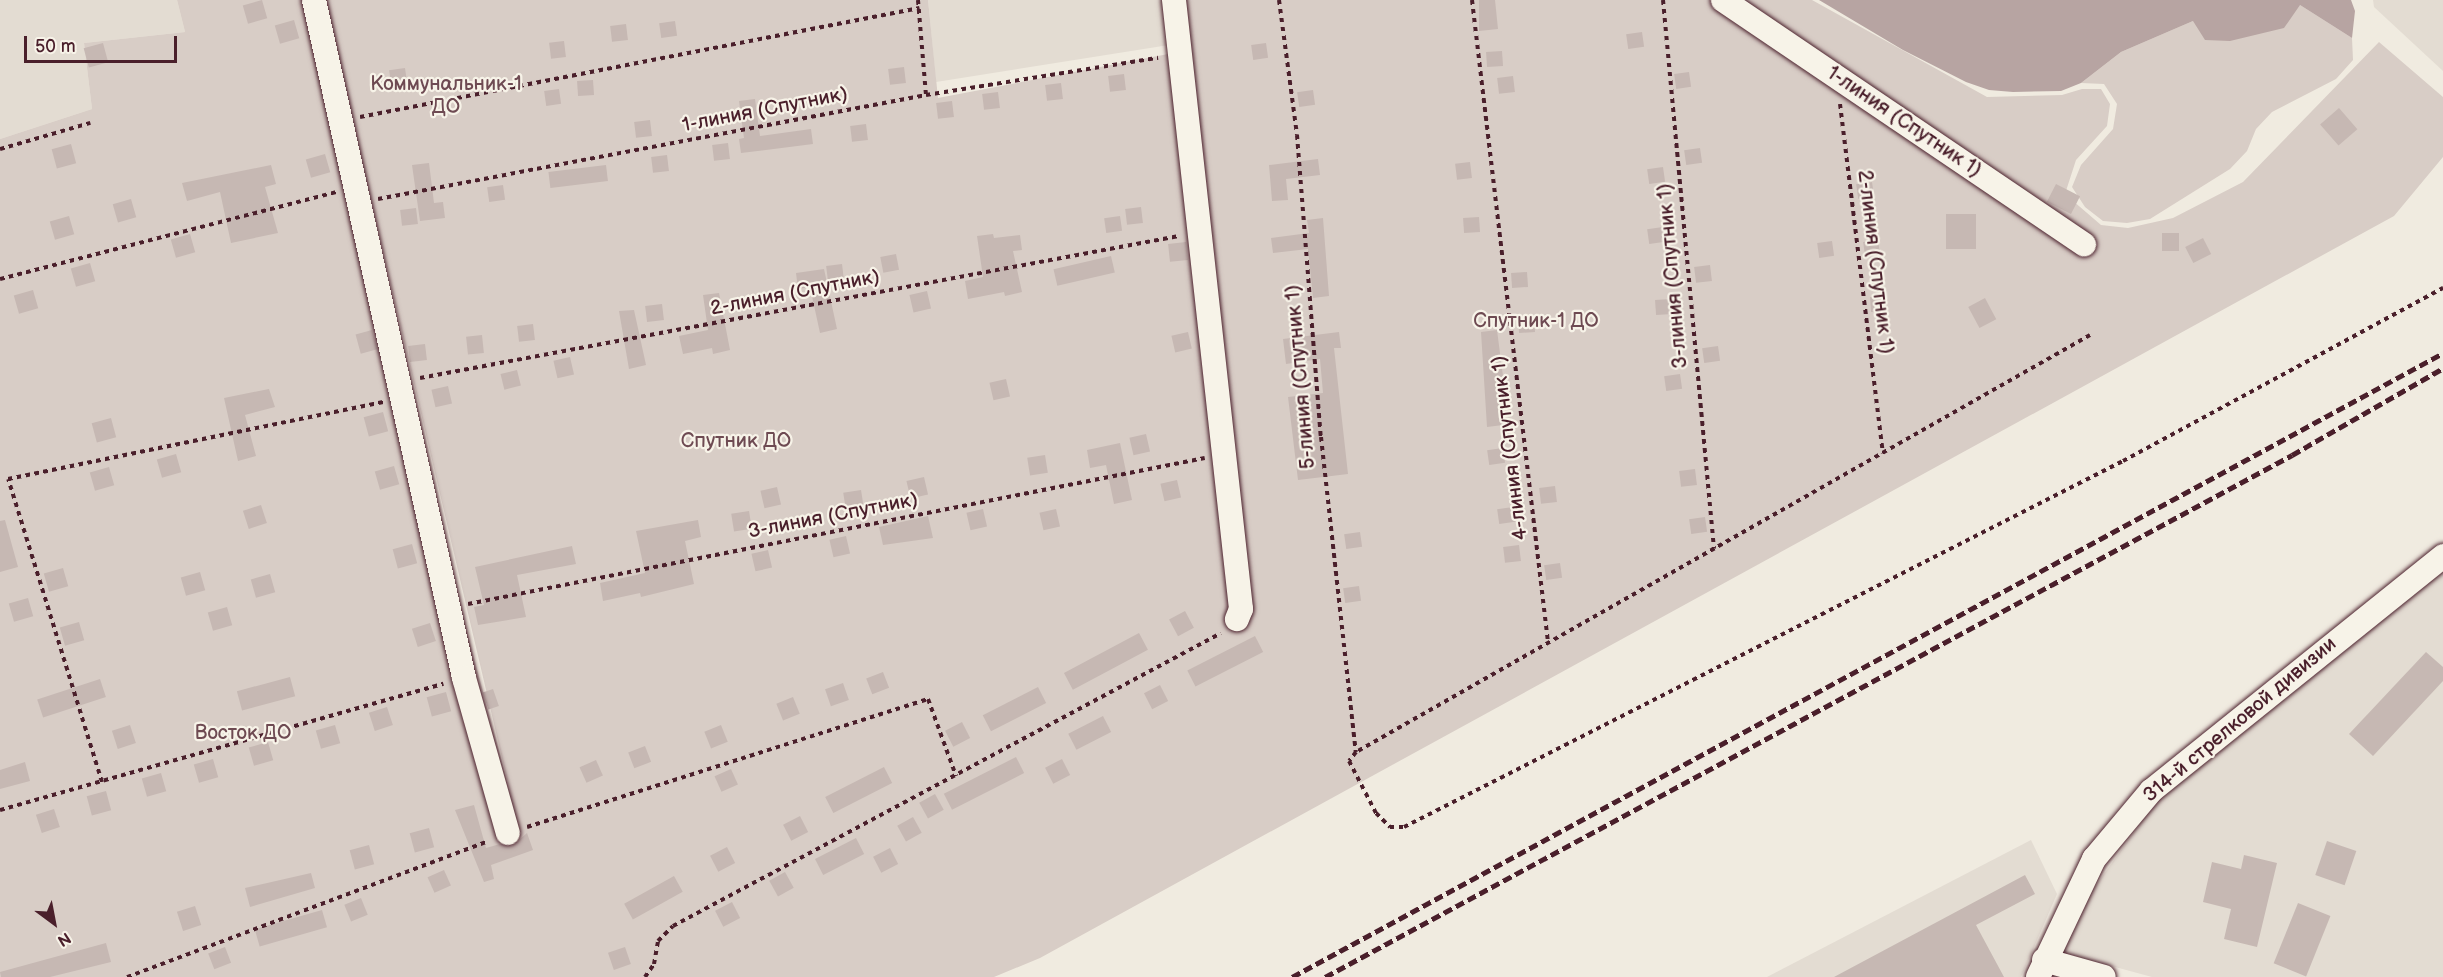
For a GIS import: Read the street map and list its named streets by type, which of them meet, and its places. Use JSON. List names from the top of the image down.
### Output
{
  "streets": {
    "street": ["1-линия (Спутник 1)", "314-й стрелковой дивизии"],
    "path": [
      "1-линия (Спутник)",
      "2-линия (Спутник 1)",
      "3-линия (Спутник 1)",
      "2-линия (Спутник)",
      "5-линия (Спутник 1)",
      "4-линия (Спутник 1)",
      "3-линия (Спутник)"
    ]
  },
  "crossings": [
    ["1-линия (Спутник 1)", "2-линия (Спутник 1)"]
  ],
  "parks": [
    "Коммунальник-1 ДО",
    "Спутник-1 ДО",
    "Спутник ДО",
    "Восток ДО"
  ],
  "scale_bar": "50 m",
  "north": "bottom right"
}
